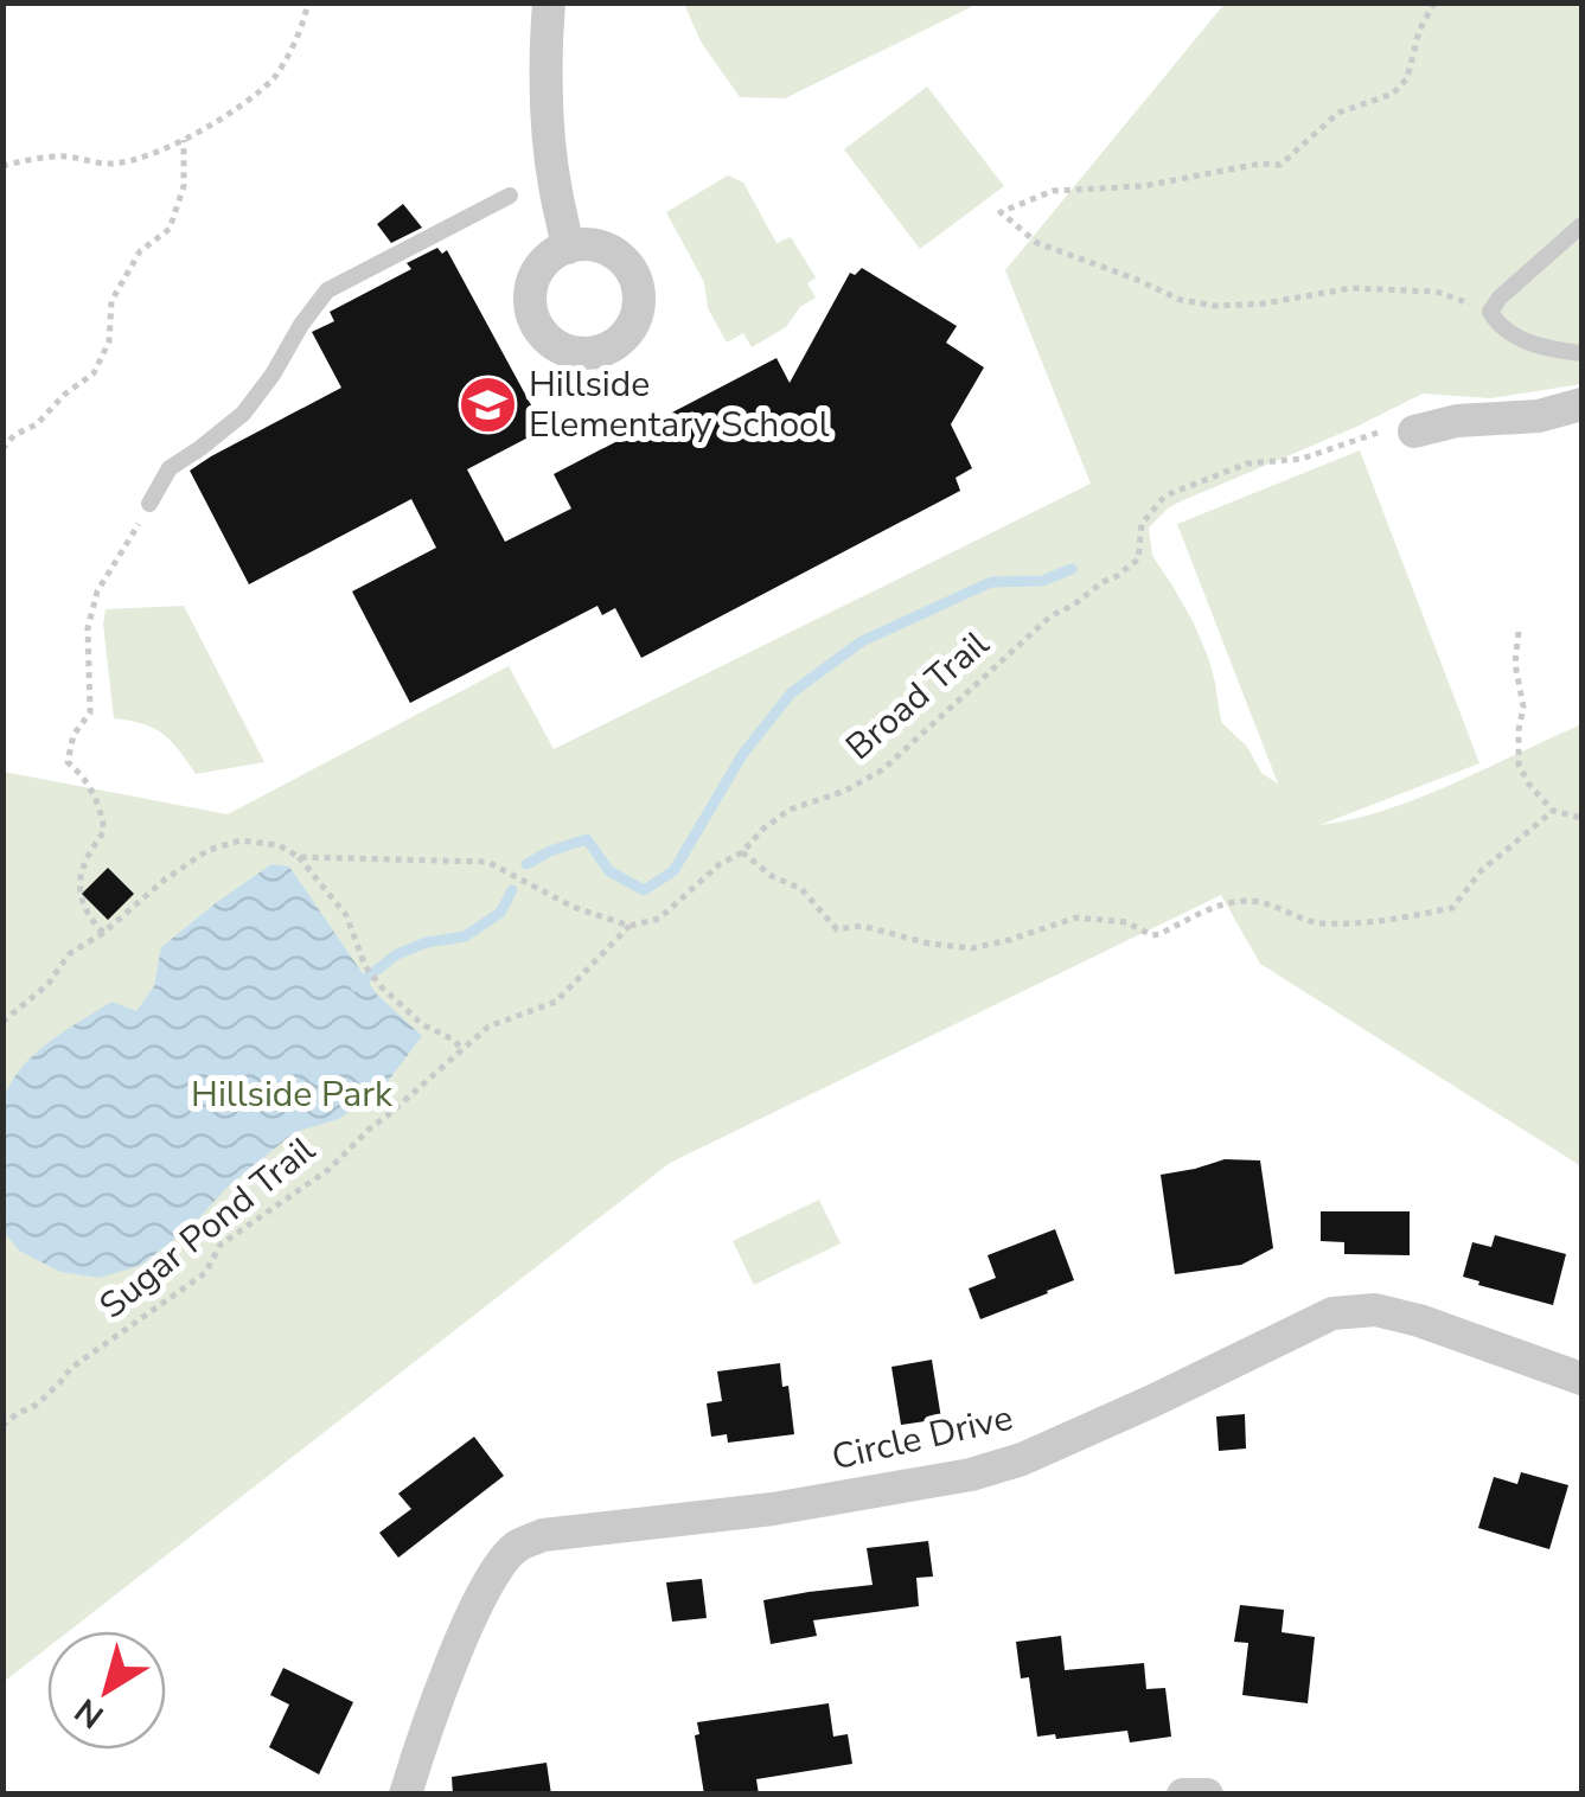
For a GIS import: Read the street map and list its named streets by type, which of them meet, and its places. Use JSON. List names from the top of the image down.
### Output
{
  "streets": {
    "street": ["Circle Drive"],
    "path": ["Broad Trail", "Sugar Pond Trail"]
  },
  "crossings": [
    ["Broad Trail", "Sugar Pond Trail"]
  ],
  "parks": ["Hillside Park"],
  "places": {
    "school or university": ["Hillside Elementary School"]
  },
  "north": "bottom left"
}
